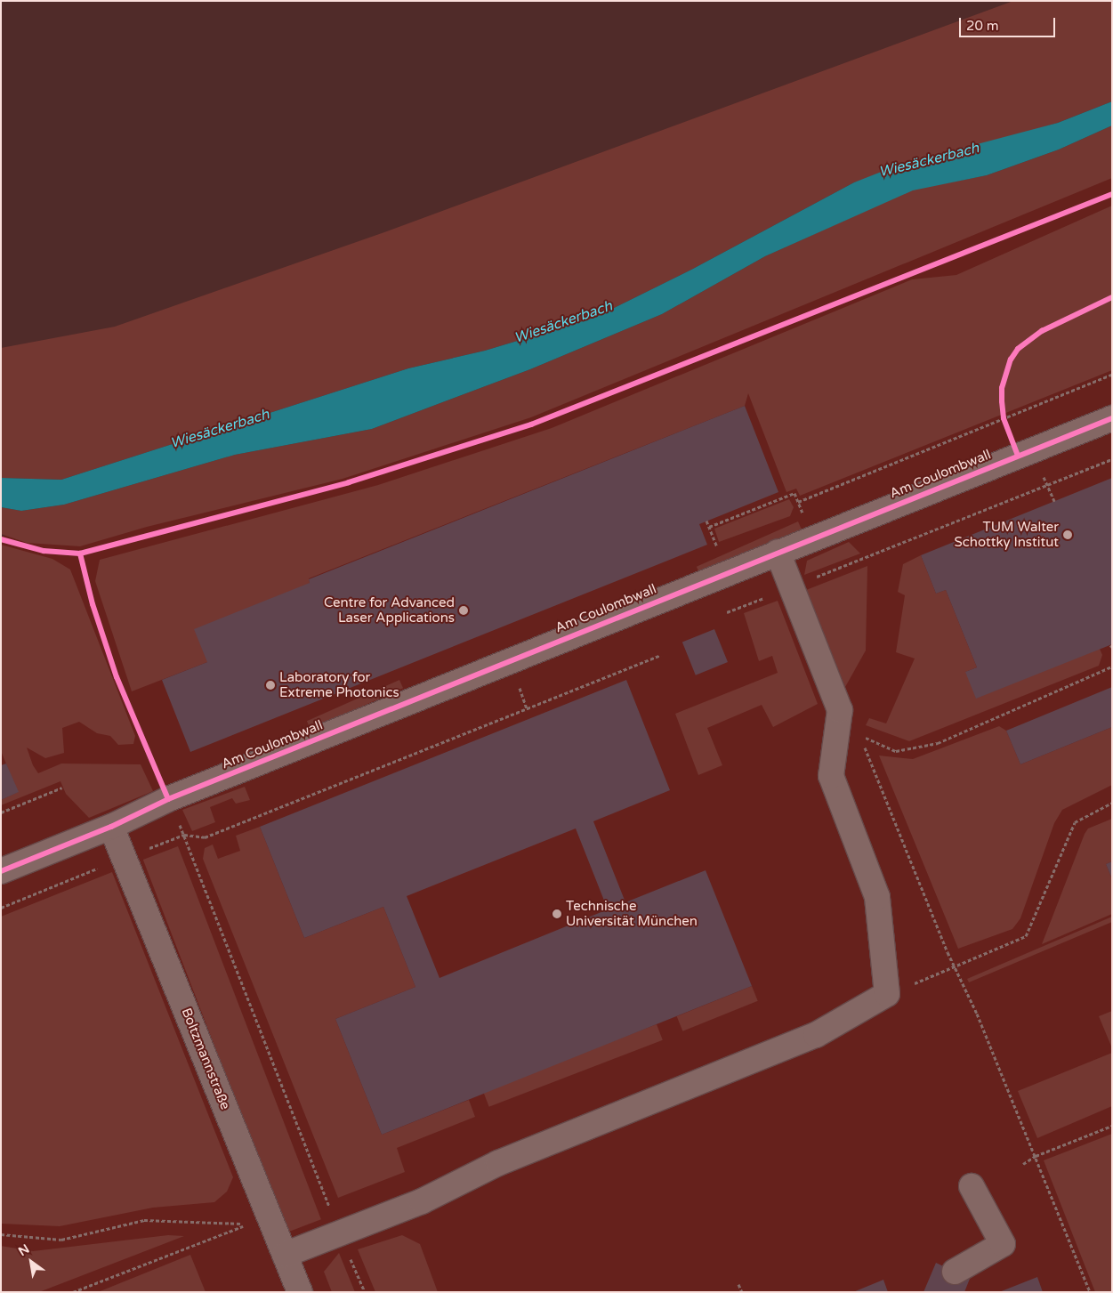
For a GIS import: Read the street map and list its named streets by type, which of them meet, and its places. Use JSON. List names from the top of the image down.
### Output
{
  "streets": {
    "street": ["Am Coulombwall", "Boltzmannstraße"]
  },
  "crossings": [
    ["Am Coulombwall", "Boltzmannstraße"]
  ],
  "water": ["Wiesäckerbach"],
  "places": [
    "TUM Walter Schottky Institut",
    "Centre for Advanced Laser Applications",
    "Laboratory for Extreme Photonics",
    "Technische Universität München"
  ],
  "scale_bar": "20 m",
  "north": "top left"
}
